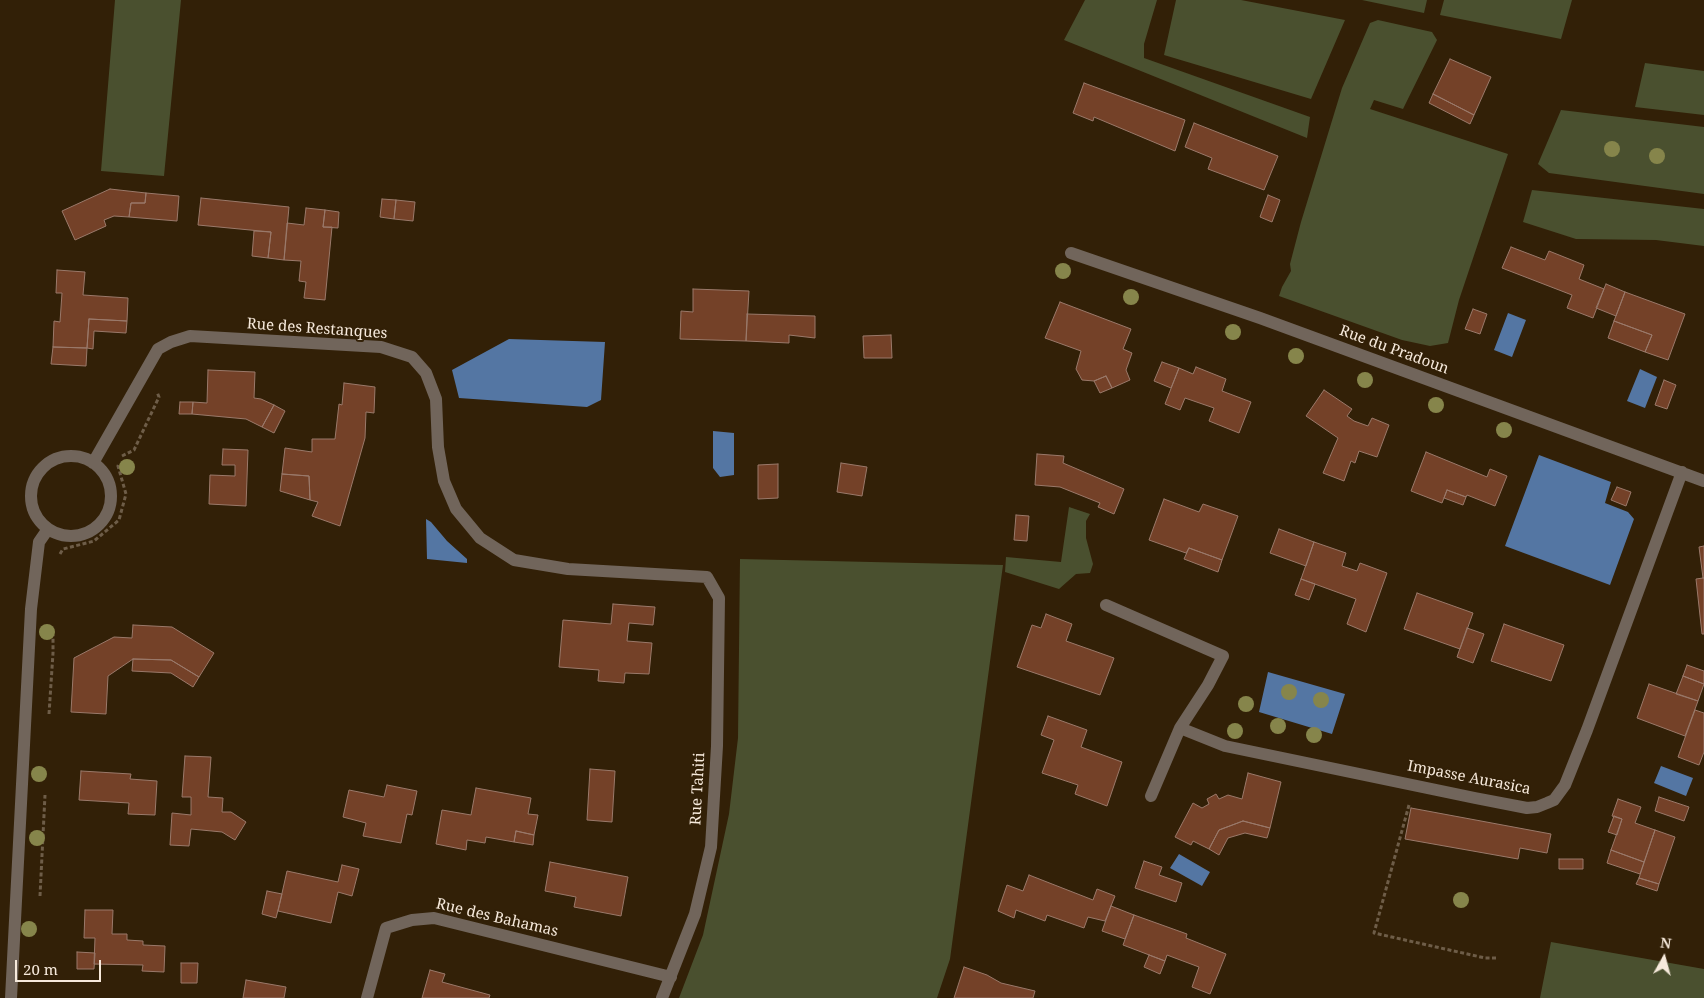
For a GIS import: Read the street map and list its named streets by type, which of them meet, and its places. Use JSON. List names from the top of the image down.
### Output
{
  "streets": {
    "street": [
      "Rue des Restanques",
      "Rue du Pradoun",
      "Impasse Aurasica",
      "Rue Tahiti",
      "Rue des Bahamas"
    ]
  },
  "crossings": [
    ["Rue des Restanques", "Rue Tahiti"],
    ["Rue du Pradoun", "Impasse Aurasica"],
    ["Rue Tahiti", "Rue des Bahamas"]
  ],
  "scale_bar": "20 m",
  "north": "top"
}
